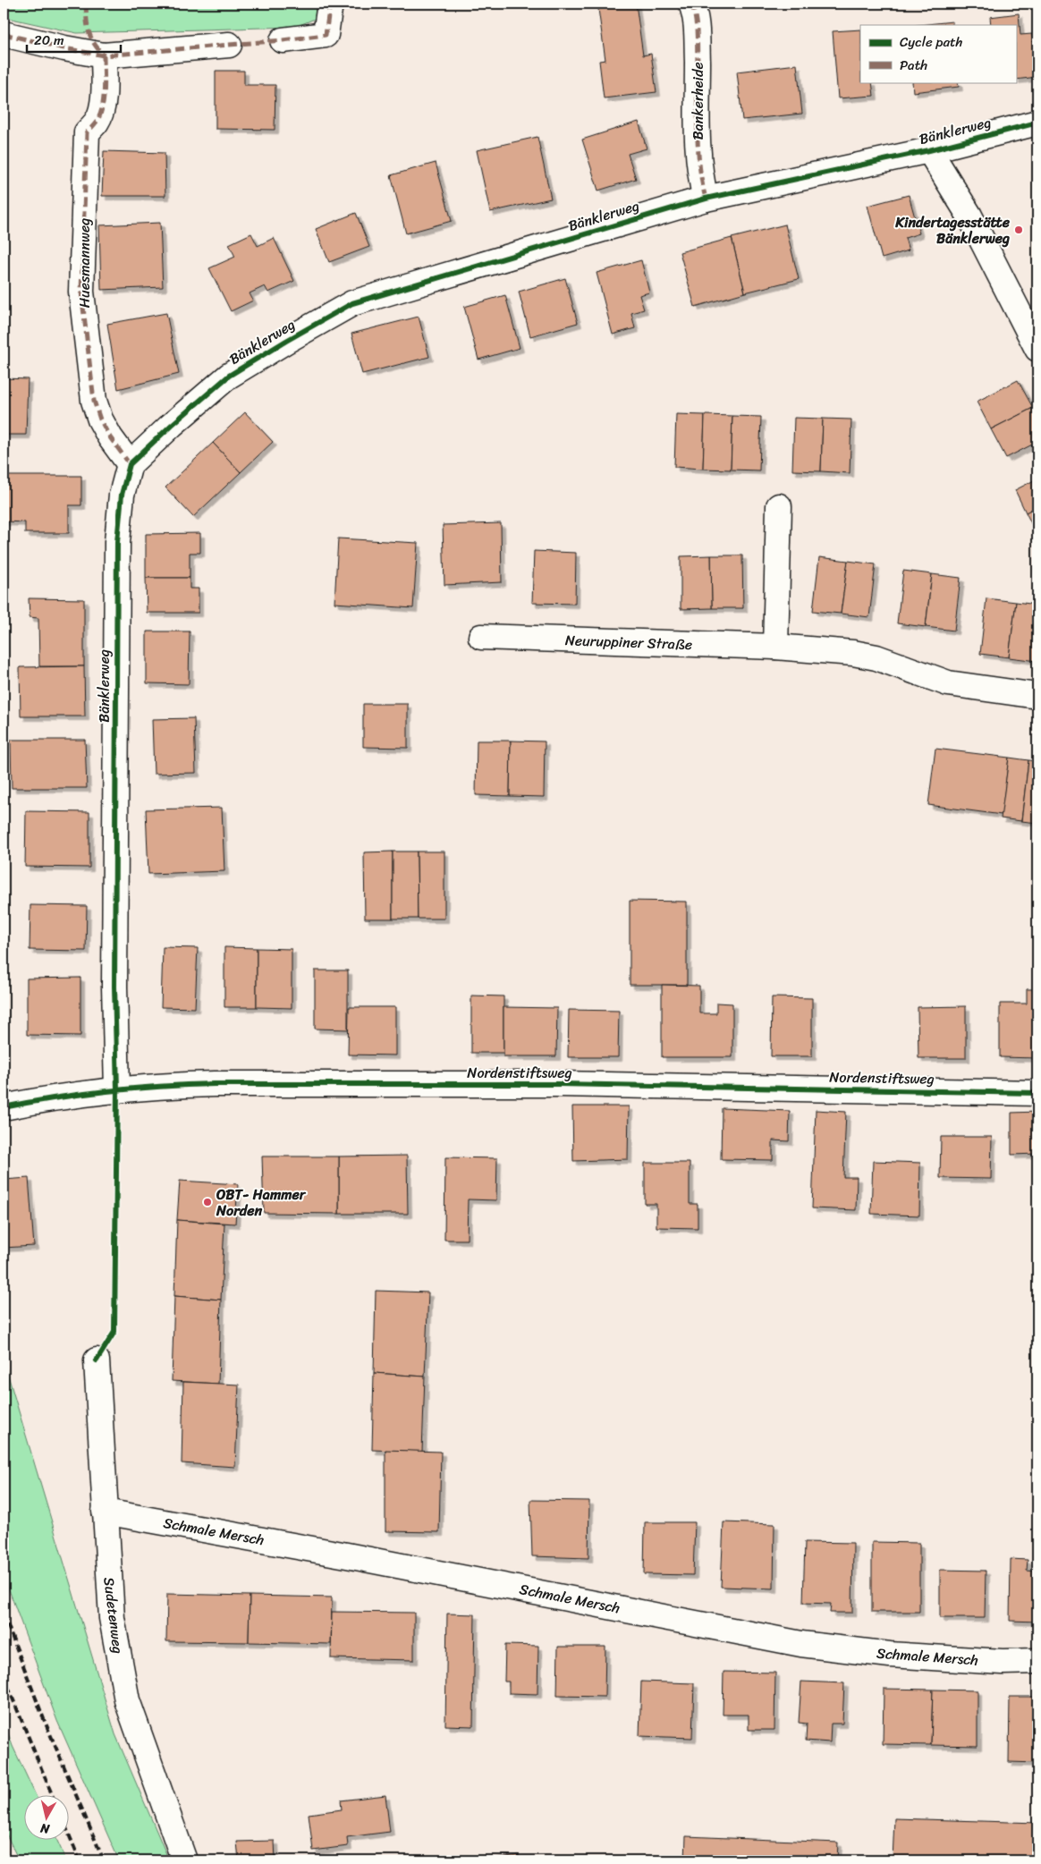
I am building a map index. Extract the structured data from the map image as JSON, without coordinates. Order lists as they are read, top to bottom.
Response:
{
  "streets": {
    "street": [
      "Bankerheide",
      "Bänklerweg",
      "Huesmannweg",
      "Neuruppiner Straße",
      "Nordenstiftsweg",
      "Schmale Mersch",
      "Sudetenweg"
    ]
  },
  "crossings": [
    ["Bankerheide", "Bänklerweg"],
    ["Bänklerweg", "Huesmannweg"],
    ["Bänklerweg", "Nordenstiftsweg"],
    ["Schmale Mersch", "Sudetenweg"]
  ],
  "places": ["Kindertagesstätte Bänklerweg", "OBT- Hammer Norden"],
  "legend": ["Cycle path", "Path"],
  "scale_bar": "20 m",
  "north": "bottom"
}
